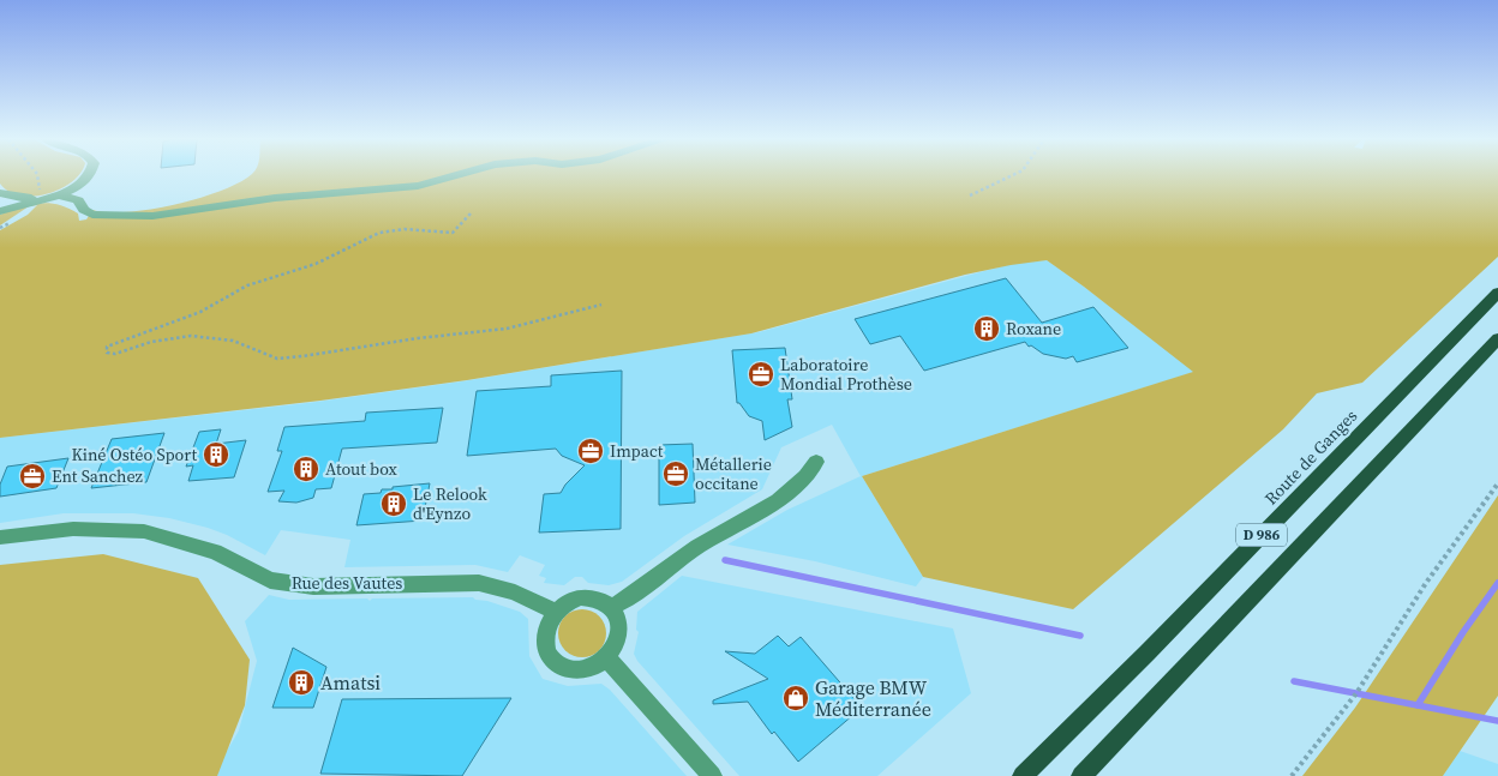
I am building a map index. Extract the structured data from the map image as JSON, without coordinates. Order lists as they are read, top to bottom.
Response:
{
  "streets": {
    "main road": ["Route de Ganges", "D 986"],
    "street": ["Rue des Vautes"]
  },
  "places": {
    "building": [
      "Roxane",
      "Kiné Ostéo Sport",
      "Atout box",
      "Le Relook d'Eynzo",
      "Amatsi"
    ],
    "office": [
      "Laboratoire Mondial Prothèse",
      "Impact",
      "Métallerie occitane",
      "Ent Sanchez"
    ],
    "shop": ["Garage BMW Méditerranée"]
  }
}
